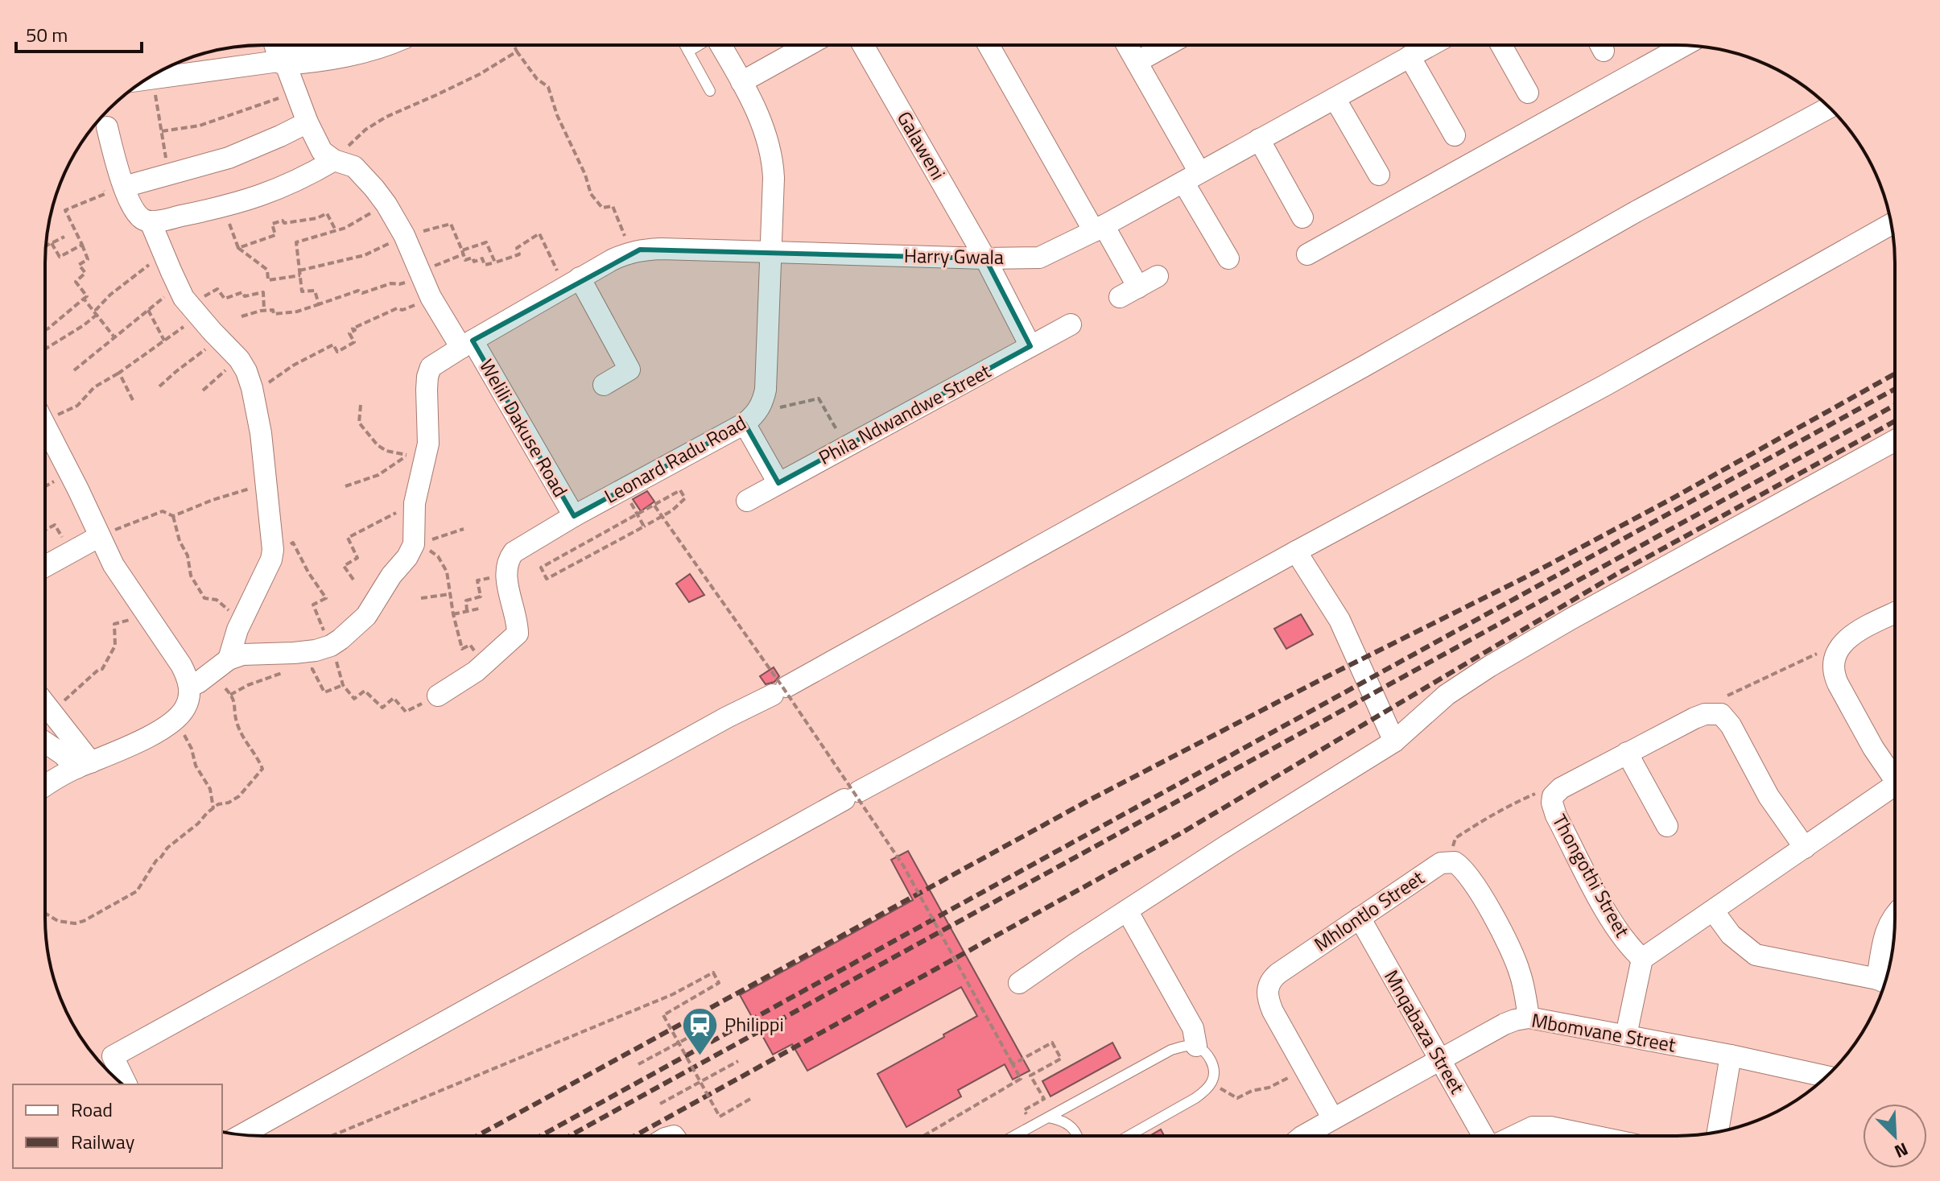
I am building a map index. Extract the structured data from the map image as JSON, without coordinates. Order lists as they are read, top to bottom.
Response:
{
  "streets": {
    "street": [
      "Galaweni",
      "Harry Gwala",
      "Phila Ndwandwe Street",
      "Welili Dakuse Road",
      "Leonard Radu Road",
      "Thongothi Street",
      "Mhlontlo Street",
      "Mnqabaza Street",
      "Mbomvane Street"
    ]
  },
  "crossings": [
    ["Galaweni", "Harry Gwala"],
    ["Harry Gwala", "Welili Dakuse Road"],
    ["Harry Gwala", "Leonard Radu Road"],
    ["Welili Dakuse Road", "Leonard Radu Road"],
    ["Mhlontlo Street", "Mnqabaza Street"],
    ["Mhlontlo Street", "Mbomvane Street"],
    ["Mnqabaza Street", "Mbomvane Street"]
  ],
  "places": {
    "station": ["Philippi"]
  },
  "legend": ["Road", "Railway"],
  "scale_bar": "50 m",
  "north": "bottom right"
}
